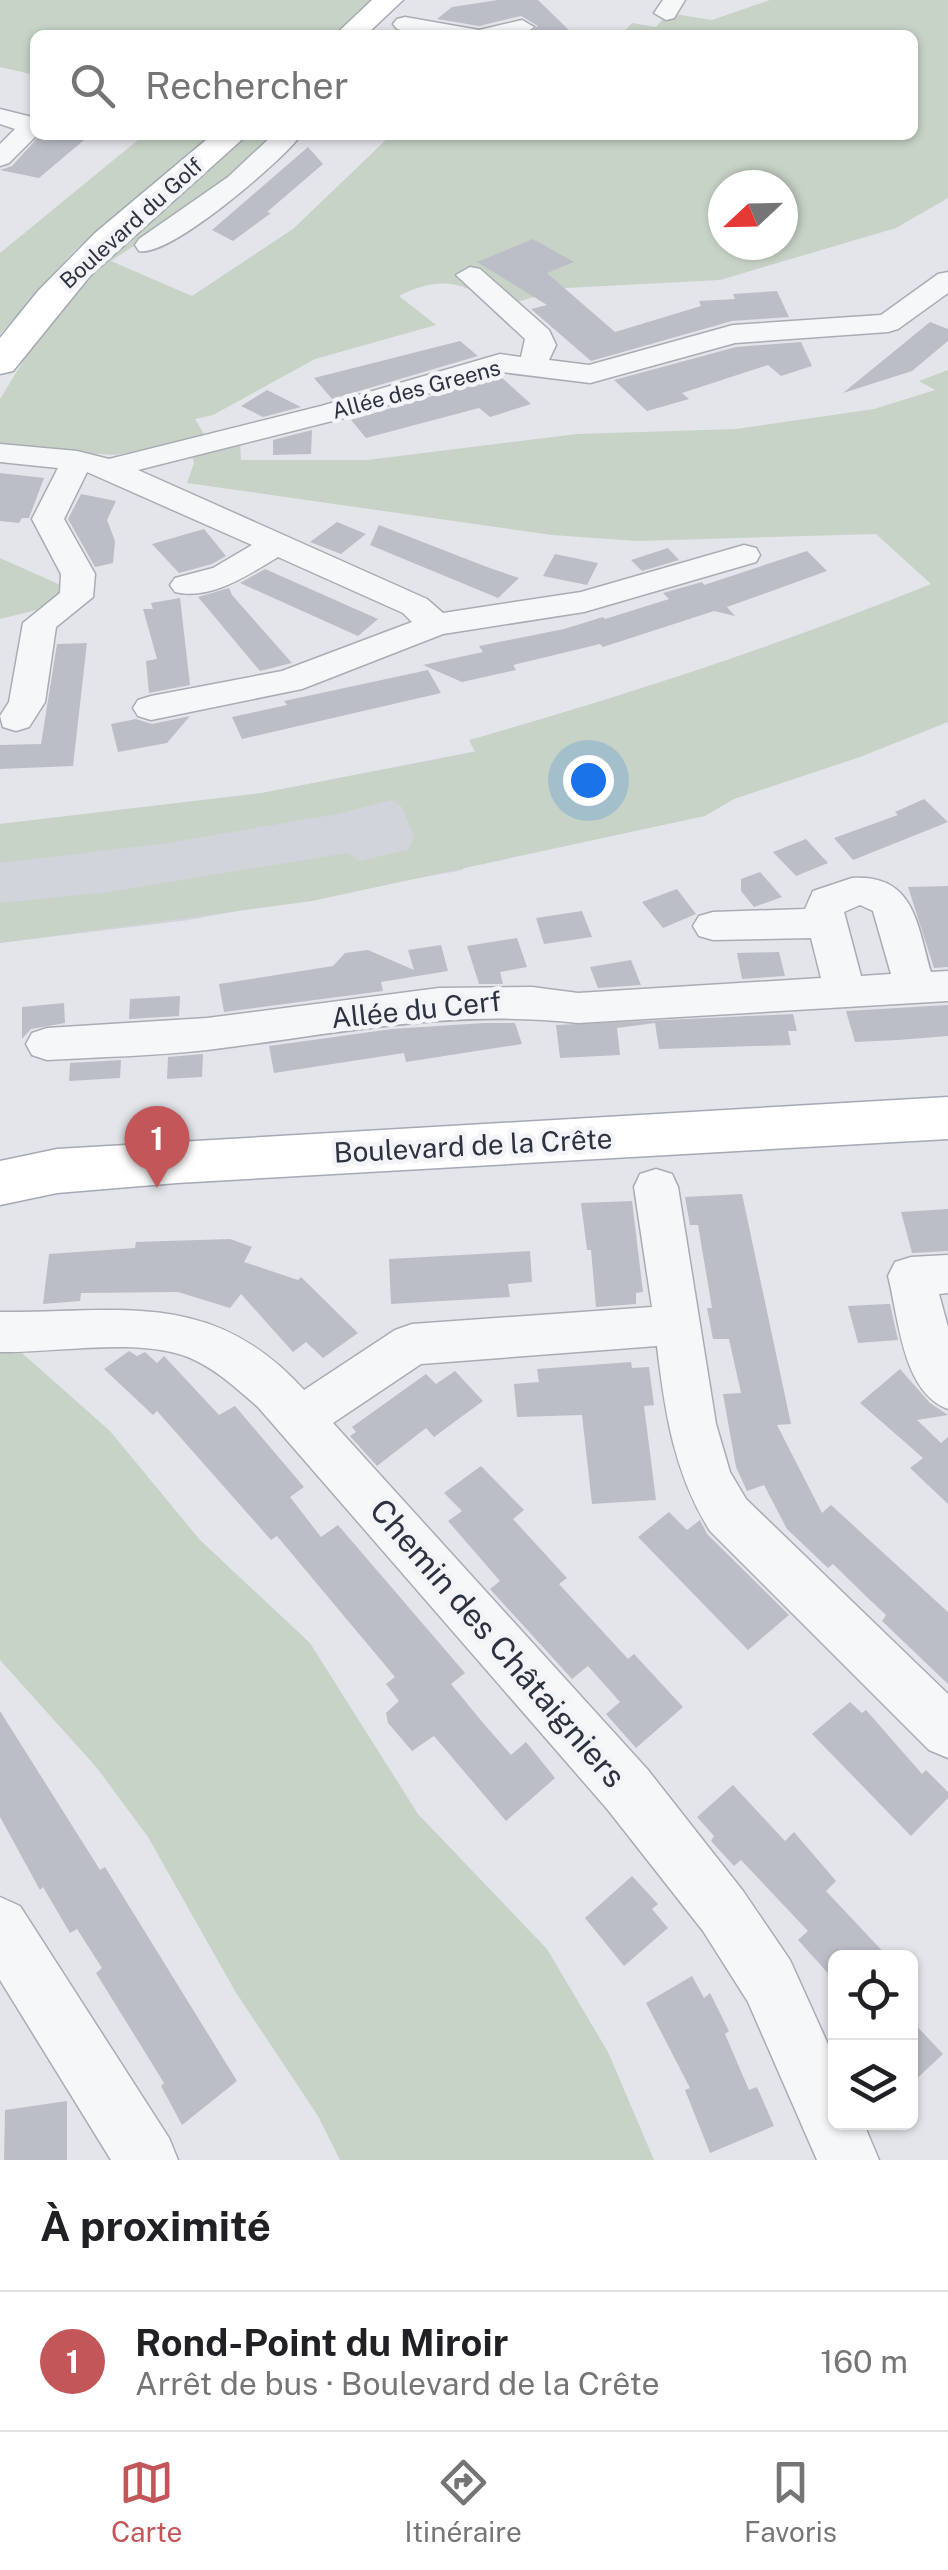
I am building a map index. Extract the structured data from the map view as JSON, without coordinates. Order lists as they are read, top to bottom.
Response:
{
  "streets": {
    "main road": ["Boulevard du Golf", "Boulevard de la Crête"],
    "street": ["Allée des Greens", "Allée du Cerf", "Chemin des Châtaigniers"]
  },
  "north": "left",
  "page": {
    "search": "Rechercher",
    "pins": "1",
    "heading": "À proximité",
    "list": [
      {
        "mark": "1",
        "name": "Rond-Point du Miroir",
        "note": "Arrêt de bus · Boulevard de la Crête",
        "value": "160 m"
      }
    ],
    "nav": ["Carte", "Itinéraire", "Favoris"]
  }
}
